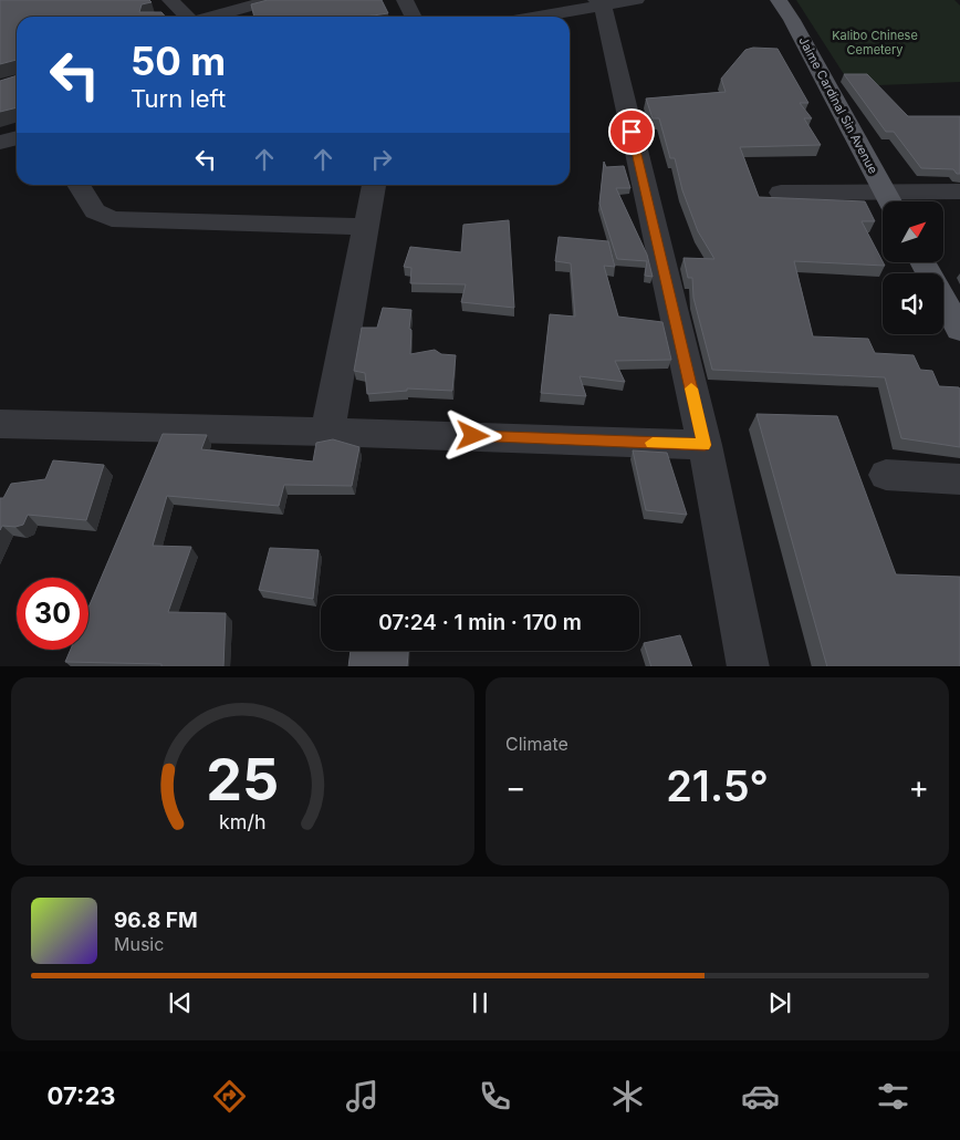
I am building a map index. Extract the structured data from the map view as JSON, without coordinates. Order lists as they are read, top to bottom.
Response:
{
  "streets": {
    "main road": ["Jaime Cardinal Sin Avenue"]
  },
  "parks": ["Kalibo Chinese Cemetery"],
  "north": "top right",
  "page": {
    "turn": ["50 m", "Turn left"],
    "limit": "30",
    "trip": "07:24 · 1 min · 170 m",
    "tile": "Climate",
    "heat": ["−", "21.5°", "+"],
    "song": ["96.8 FM", "Music"],
    "tabs": "07:23",
    "gauge": ["25", "km/h"]
  }
}
